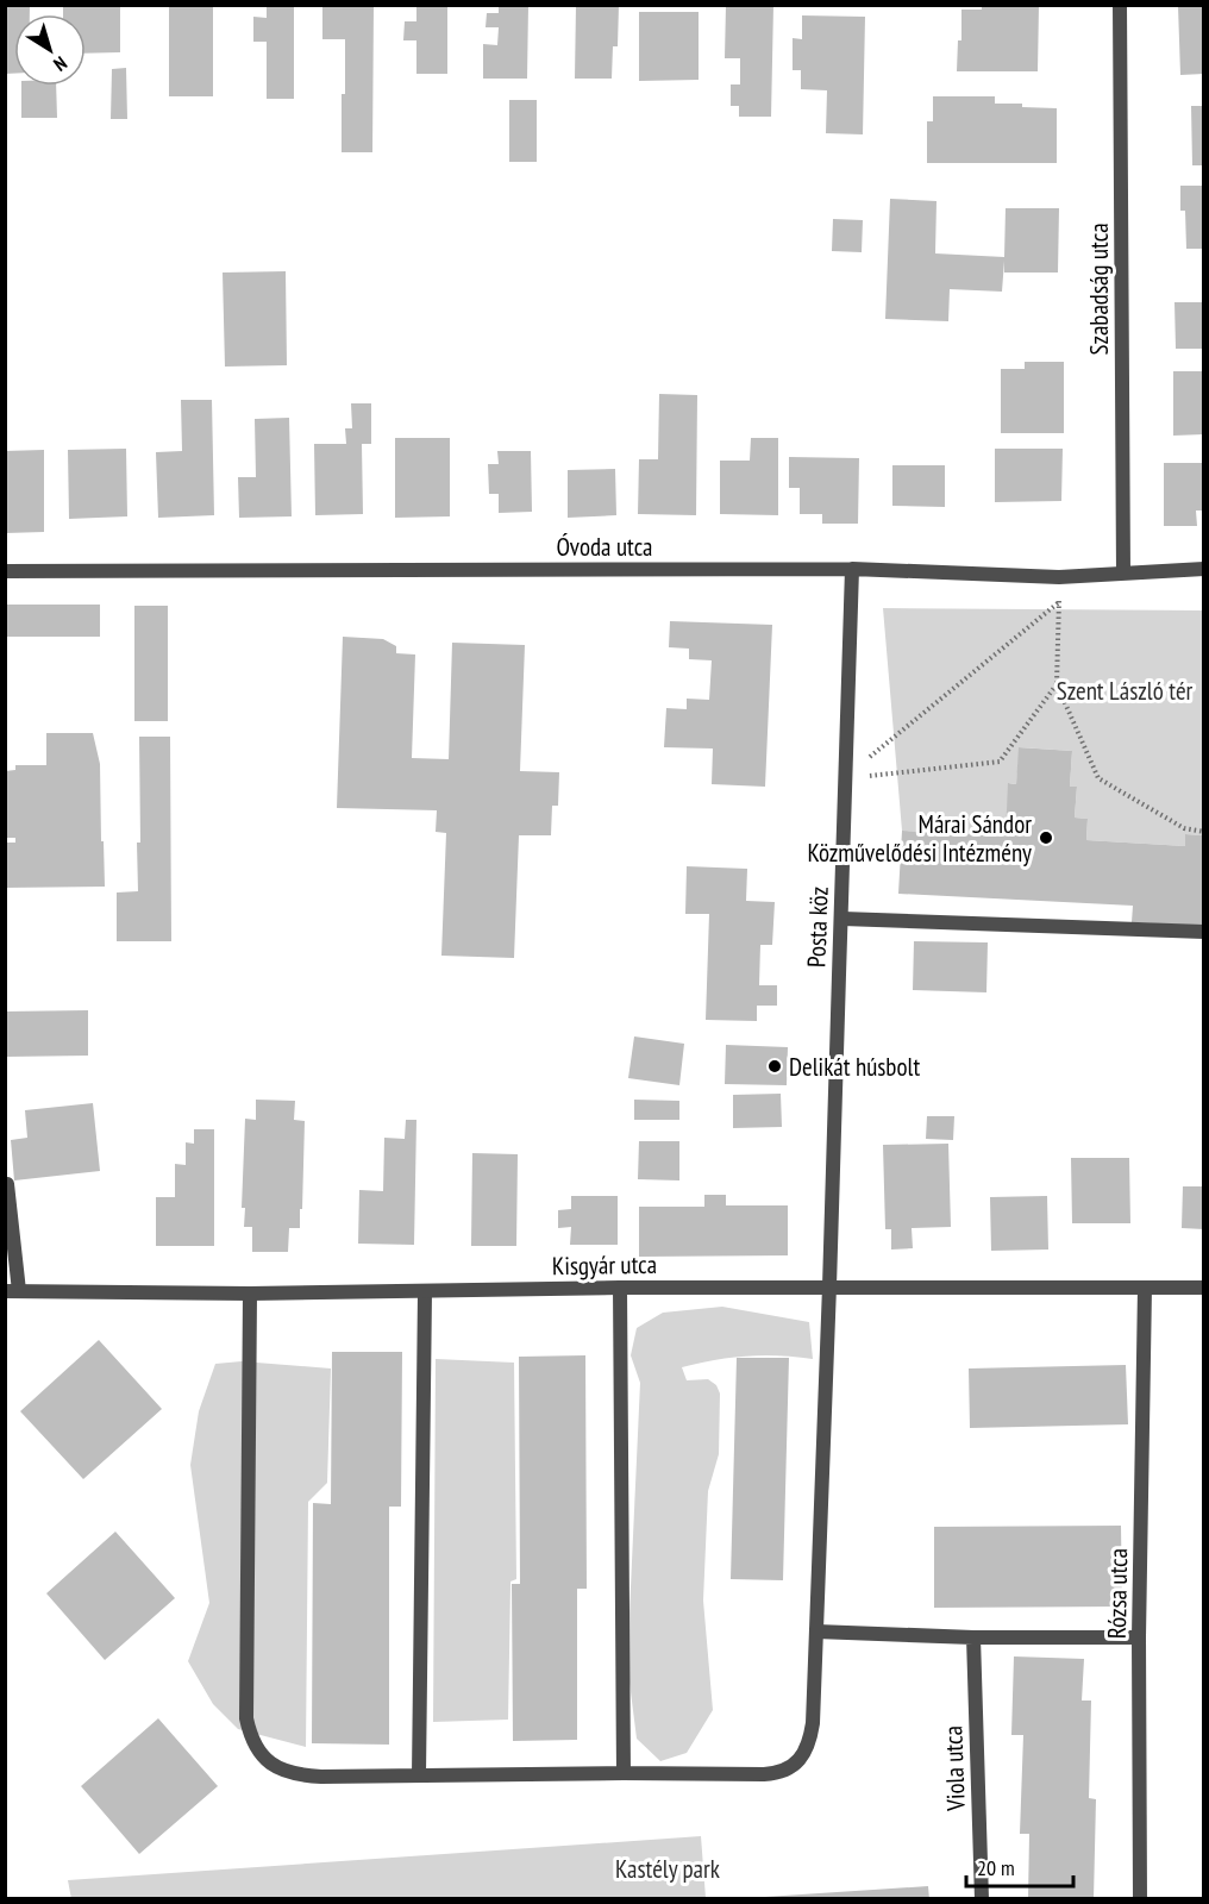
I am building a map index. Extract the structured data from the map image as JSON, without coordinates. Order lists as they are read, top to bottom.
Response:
{
  "streets": {
    "street": [
      "Szabadság utca",
      "Óvoda utca",
      "Posta köz",
      "Kisgyár utca",
      "Rózsa utca",
      "Viola utca"
    ]
  },
  "crossings": [
    ["Szabadság utca", "Óvoda utca"],
    ["Óvoda utca", "Posta köz"],
    ["Posta köz", "Kisgyár utca"],
    ["Kisgyár utca", "Rózsa utca"]
  ],
  "parks": ["Szent László tér", "Kastély park"],
  "places": ["Márai Sándor Közművelődési Intézmény", "Delikát húsbolt"],
  "scale_bar": "20 m",
  "north": "bottom right"
}
